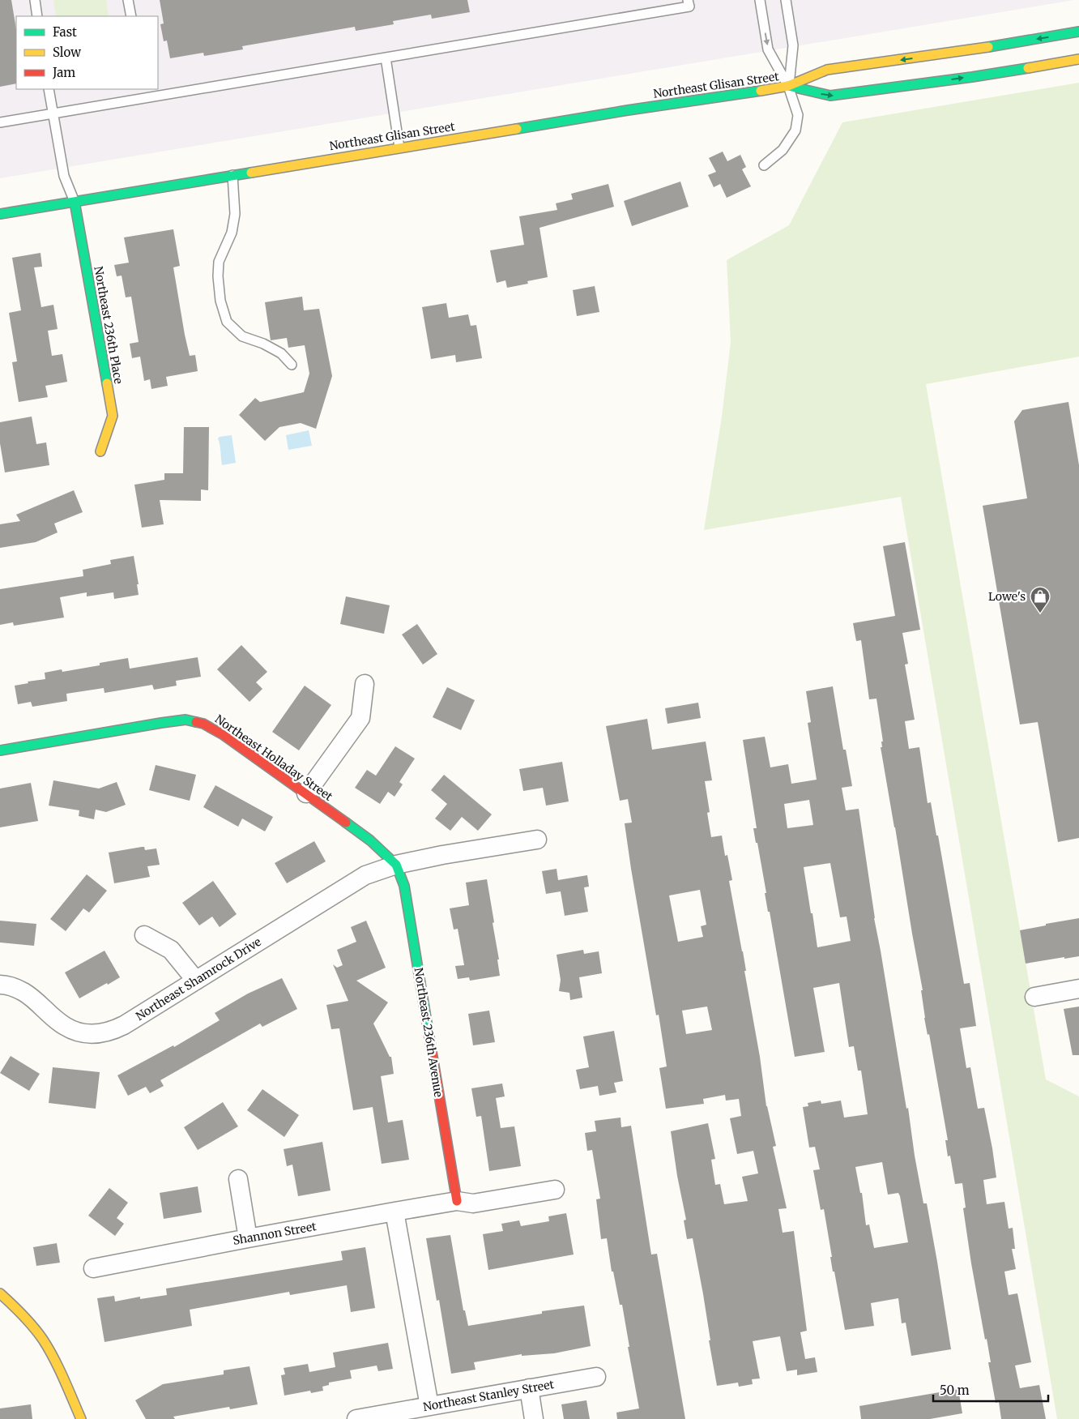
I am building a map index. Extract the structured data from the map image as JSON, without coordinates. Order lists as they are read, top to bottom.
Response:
{
  "streets": {
    "main road": [
      "Northeast Glisan Street",
      "Northeast 236th Place",
      "Northeast Holladay Street",
      "Northeast 236th Avenue"
    ],
    "street": ["Northeast Shamrock Drive", "Shannon Street", "Northeast Stanley Street"]
  },
  "crossings": [
    ["Northeast Glisan Street", "Northeast 236th Place"],
    ["Northeast Holladay Street", "Northeast Shamrock Drive"],
    ["Northeast Holladay Street", "Northeast 236th Avenue"],
    ["Northeast Shamrock Drive", "Northeast 236th Avenue"],
    ["Northeast 236th Avenue", "Shannon Street"]
  ],
  "places": {
    "shop": ["Lowe's"]
  },
  "legend": ["Fast", "Slow", "Jam"],
  "scale_bar": "50 m"
}
